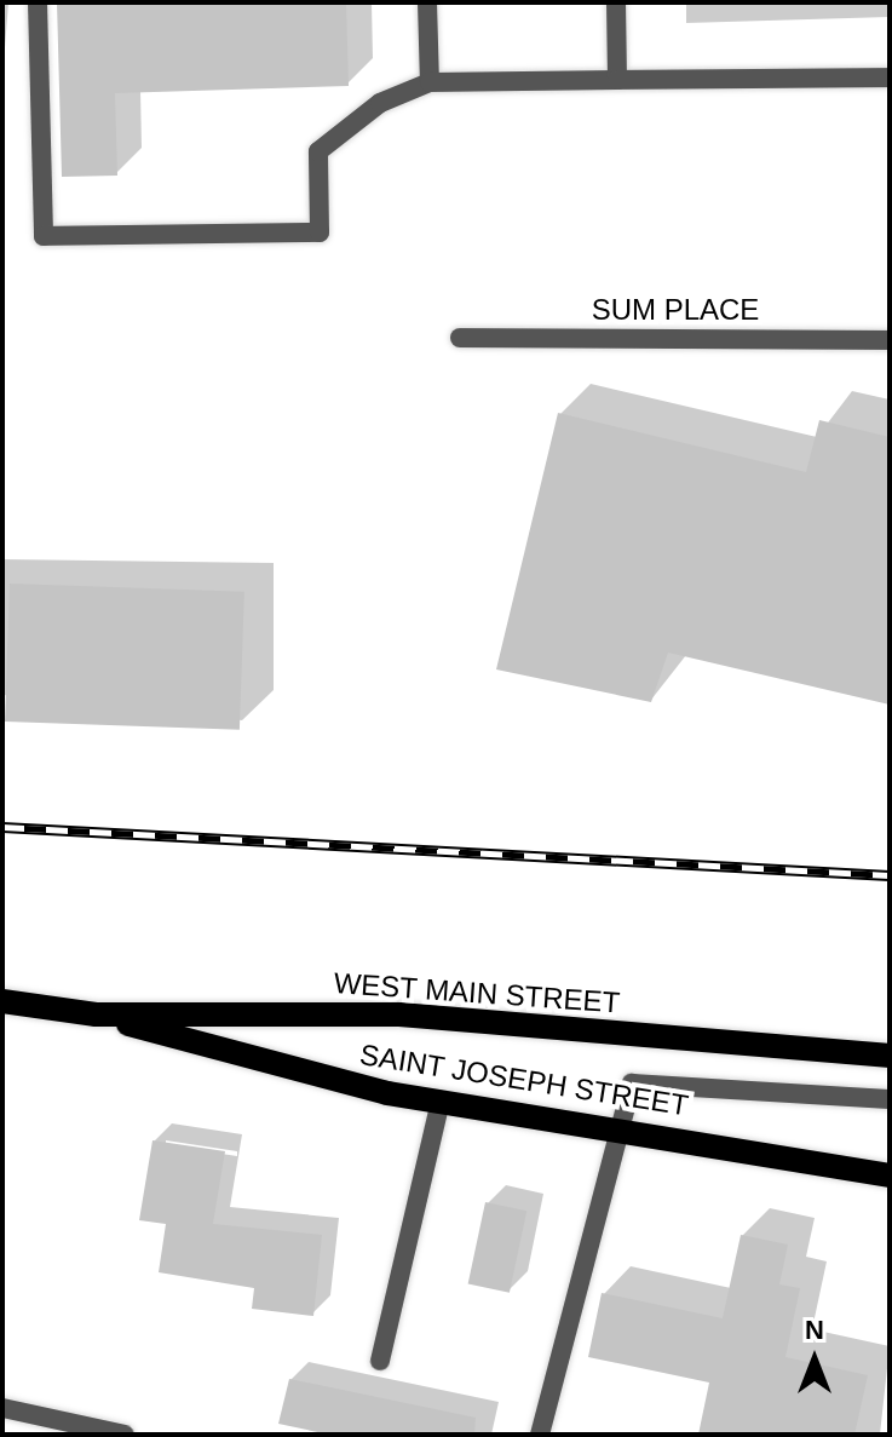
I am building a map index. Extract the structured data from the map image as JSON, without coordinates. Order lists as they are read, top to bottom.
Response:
{
  "streets": {
    "main road": ["WEST MAIN STREET", "SAINT JOSEPH STREET"],
    "street": ["SUM PLACE"]
  },
  "crossings": [
    ["WEST MAIN STREET", "SAINT JOSEPH STREET"]
  ],
  "north": "top"
}
